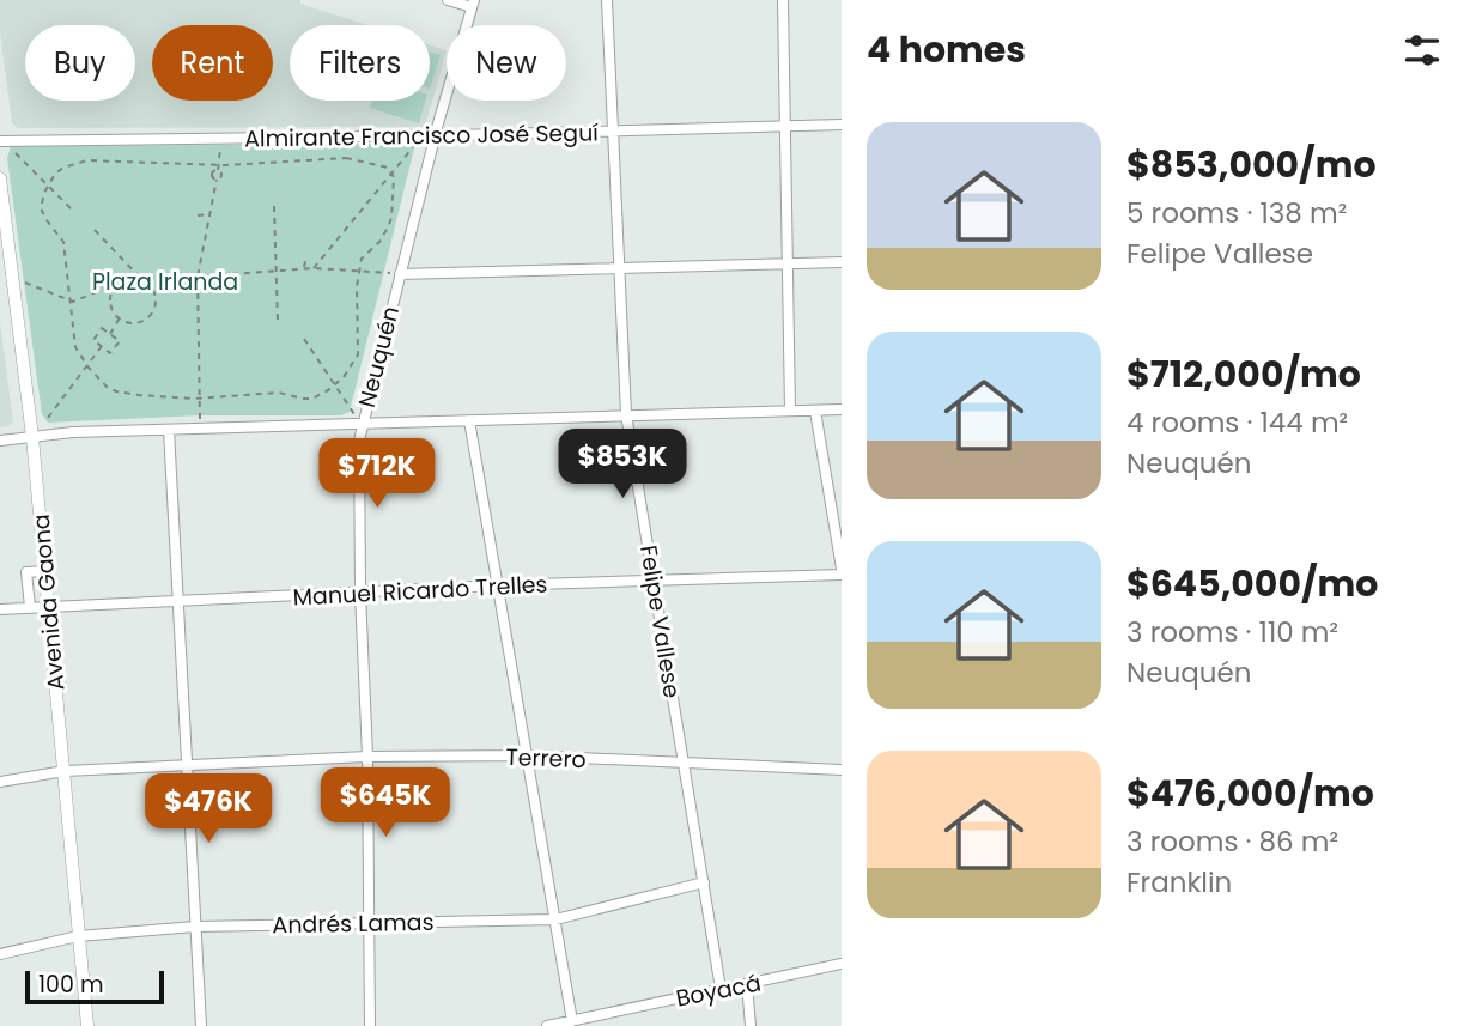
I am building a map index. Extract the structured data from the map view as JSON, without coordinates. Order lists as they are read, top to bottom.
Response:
{
  "streets": {
    "main road": ["Avenida Gaona"],
    "street": [
      "Almirante Francisco José Seguí",
      "Neuquén",
      "Manuel Ricardo Trelles",
      "Felipe Vallese",
      "Terrero",
      "Andrés Lamas",
      "Boyacá"
    ]
  },
  "crossings": [
    ["Almirante Francisco José Seguí", "Neuquén"],
    ["Almirante Francisco José Seguí", "Felipe Vallese"],
    ["Neuquén", "Manuel Ricardo Trelles"],
    ["Neuquén", "Terrero"],
    ["Neuquén", "Andrés Lamas"],
    ["Manuel Ricardo Trelles", "Avenida Gaona"],
    ["Manuel Ricardo Trelles", "Felipe Vallese"],
    ["Avenida Gaona", "Terrero"],
    ["Avenida Gaona", "Andrés Lamas"],
    ["Felipe Vallese", "Terrero"],
    ["Felipe Vallese", "Andrés Lamas"],
    ["Felipe Vallese", "Boyacá"]
  ],
  "parks": ["Plaza Irlanda"],
  "scale_bar": "100 m",
  "page": {
    "heading": "4 homes",
    "chip": [
      "Buy",
      "Rent",
      "Filters",
      "New"
    ],
    "list": [
      {
        "name": "$853,000/mo",
        "note": "5 rooms · 138 m² · Felipe Vallese"
      },
      {
        "name": "$712,000/mo",
        "note": "4 rooms · 144 m² · Neuquén"
      },
      {
        "name": "$645,000/mo",
        "note": "3 rooms · 110 m² · Neuquén"
      },
      {
        "name": "$476,000/mo",
        "note": "3 rooms · 86 m² · Franklin"
      }
    ],
    "price": [
      "$853K",
      "$712K",
      "$645K",
      "$476K"
    ],
    "scale": "100 m"
  }
}
